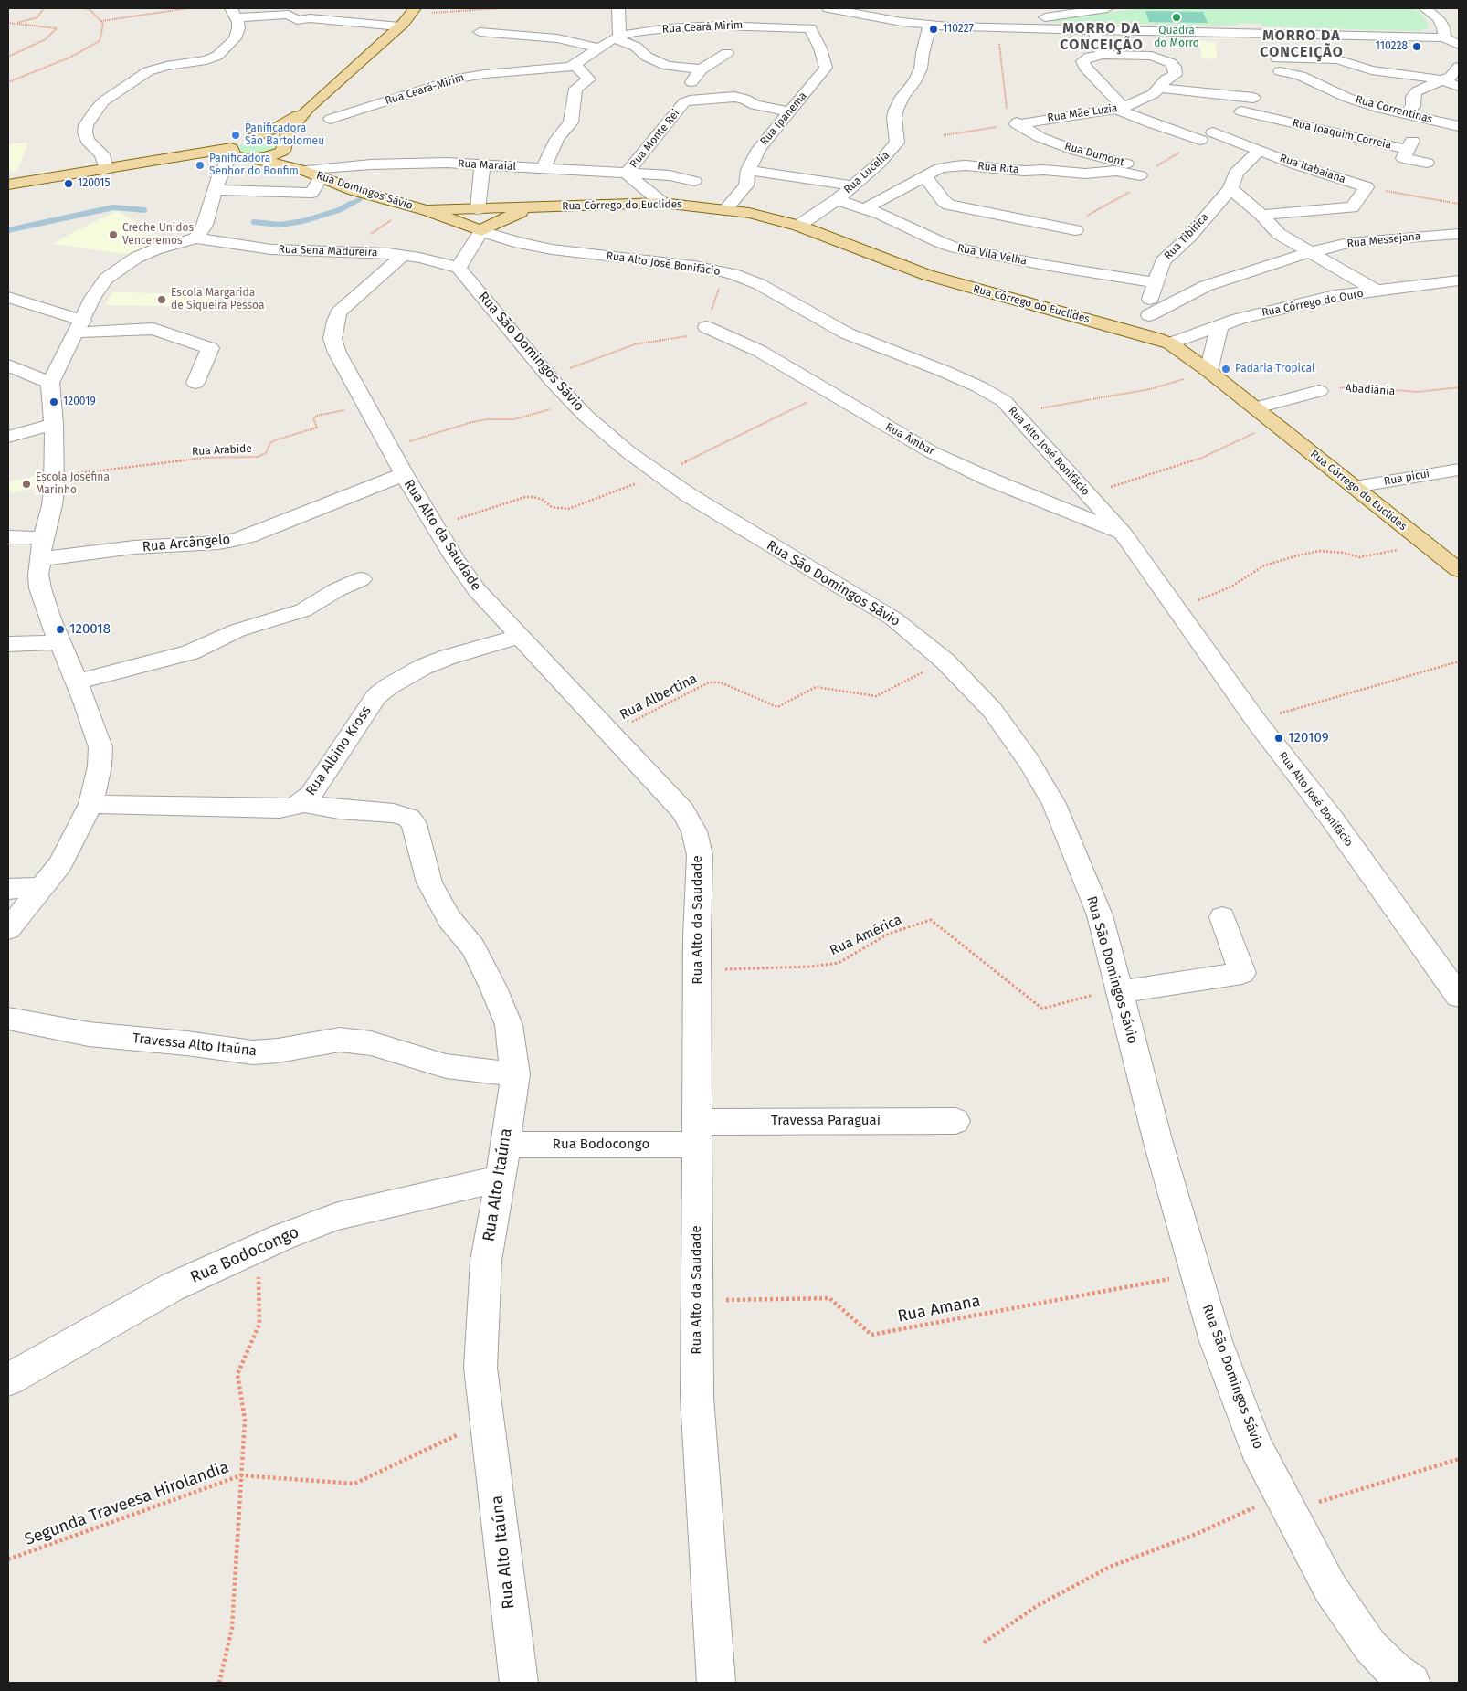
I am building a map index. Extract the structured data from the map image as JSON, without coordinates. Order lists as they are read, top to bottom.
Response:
{
  "streets": {
    "main road": ["Rua Domingos Sávio", "Rua Córrego do Euclides", "Rua Alto José Bonifácio"],
    "street": [
      "Rua Ceará Mirim",
      "Rua Ceará-Mirim",
      "Rua Correntinas",
      "Rua Mãe Luzia",
      "Rua Ipanema",
      "Rua Joaquim Correia",
      "Rua Monte Rei",
      "Rua Dumont",
      "Rua Maraial",
      "Rua Rita",
      "Rua Itabaiana",
      "Rua Lucelia",
      "Rua Tibirica",
      "Rua Messejana",
      "Rua Sena Madureira",
      "Rua Vila Velha",
      "Rua Córrego do Ouro",
      "Rua São Domingos Sávio",
      "Rua Âmbar",
      "Rua picui",
      "Rua Alto da Saudade",
      "Rua Arcângelo",
      "Rua Albino Kross",
      "Travessa Alto Itaúna",
      "Travessa Paraguai",
      "Rua Bodocongo",
      "Rua Alto Itaúna"
    ],
    "path": [
      "Abadiânia",
      "Rua Arabide",
      "Rua Albertina",
      "Rua América",
      "Rua Amana",
      "Segunda Traveesa Hirolandia"
    ]
  },
  "crossings": [
    ["Rua Ceará Mirim", "Rua Ceará-Mirim"],
    ["Rua Ceará Mirim", "Rua Ipanema"],
    ["Rua Correntinas", "Rua Joaquim Correia"],
    ["Rua Mãe Luzia", "Rua Dumont"],
    ["Rua Ipanema", "Rua Córrego do Euclides"],
    ["Rua Joaquim Correia", "Rua Itabaiana"],
    ["Rua Monte Rei", "Rua Maraial"],
    ["Rua Dumont", "Rua Rita"],
    ["Rua Maraial", "Rua Domingos Sávio"],
    ["Rua Rita", "Rua Vila Velha"],
    ["Rua Itabaiana", "Rua Tibirica"],
    ["Rua Lucelia", "Rua Córrego do Euclides"],
    ["Rua Lucelia", "Rua Vila Velha"],
    ["Rua Domingos Sávio", "Rua Córrego do Euclides"],
    ["Rua Domingos Sávio", "Rua Alto José Bonifácio"],
    ["Rua Córrego do Euclides", "Rua Tibirica"],
    ["Rua Córrego do Euclides", "Rua Alto José Bonifácio"],
    ["Rua Córrego do Euclides", "Rua Córrego do Ouro"],
    ["Rua Córrego do Euclides", "Rua picui"],
    ["Rua Tibirica", "Rua Messejana"],
    ["Rua Tibirica", "Rua Vila Velha"],
    ["Rua Tibirica", "Rua Córrego do Ouro"],
    ["Rua Sena Madureira", "Rua São Domingos Sávio"],
    ["Rua Sena Madureira", "Rua Alto da Saudade"],
    ["Rua Alto José Bonifácio", "Rua Âmbar"],
    ["Rua São Domingos Sávio", "Rua Albertina"],
    ["Rua São Domingos Sávio", "Rua América"],
    ["Rua São Domingos Sávio", "Rua Amana"],
    ["Rua Arabide", "Rua Alto da Saudade"],
    ["Rua Alto da Saudade", "Rua Arcângelo"],
    ["Rua Alto da Saudade", "Rua Albertina"],
    ["Rua Alto da Saudade", "Rua Albino Kross"],
    ["Rua Alto da Saudade", "Rua América"],
    ["Rua Alto da Saudade", "Travessa Paraguai"],
    ["Rua Alto da Saudade", "Rua Bodocongo"],
    ["Rua Alto da Saudade", "Rua Amana"],
    ["Rua Albino Kross", "Rua Alto Itaúna"],
    ["Travessa Alto Itaúna", "Rua Alto Itaúna"],
    ["Travessa Paraguai", "Rua Bodocongo"],
    ["Rua Bodocongo", "Rua Alto Itaúna"],
    ["Rua Alto Itaúna", "Segunda Traveesa Hirolandia"]
  ],
  "districts": ["MORRO DA CONCEIÇÃO", "MORRO DA CONCEIÇÃO"],
  "places": [
    "Quadra do Morro",
    "110227",
    "110228",
    "Panificadora São Bartolomeu",
    "Panificadora Senhor do Bonfim",
    "120015",
    "Creche Unidos Venceremos",
    "Escola Margarida de Siqueira Pessoa",
    "Padaria Tropical",
    "120019",
    "Escola Josefina Marinho",
    "120018",
    "120109"
  ]
}
